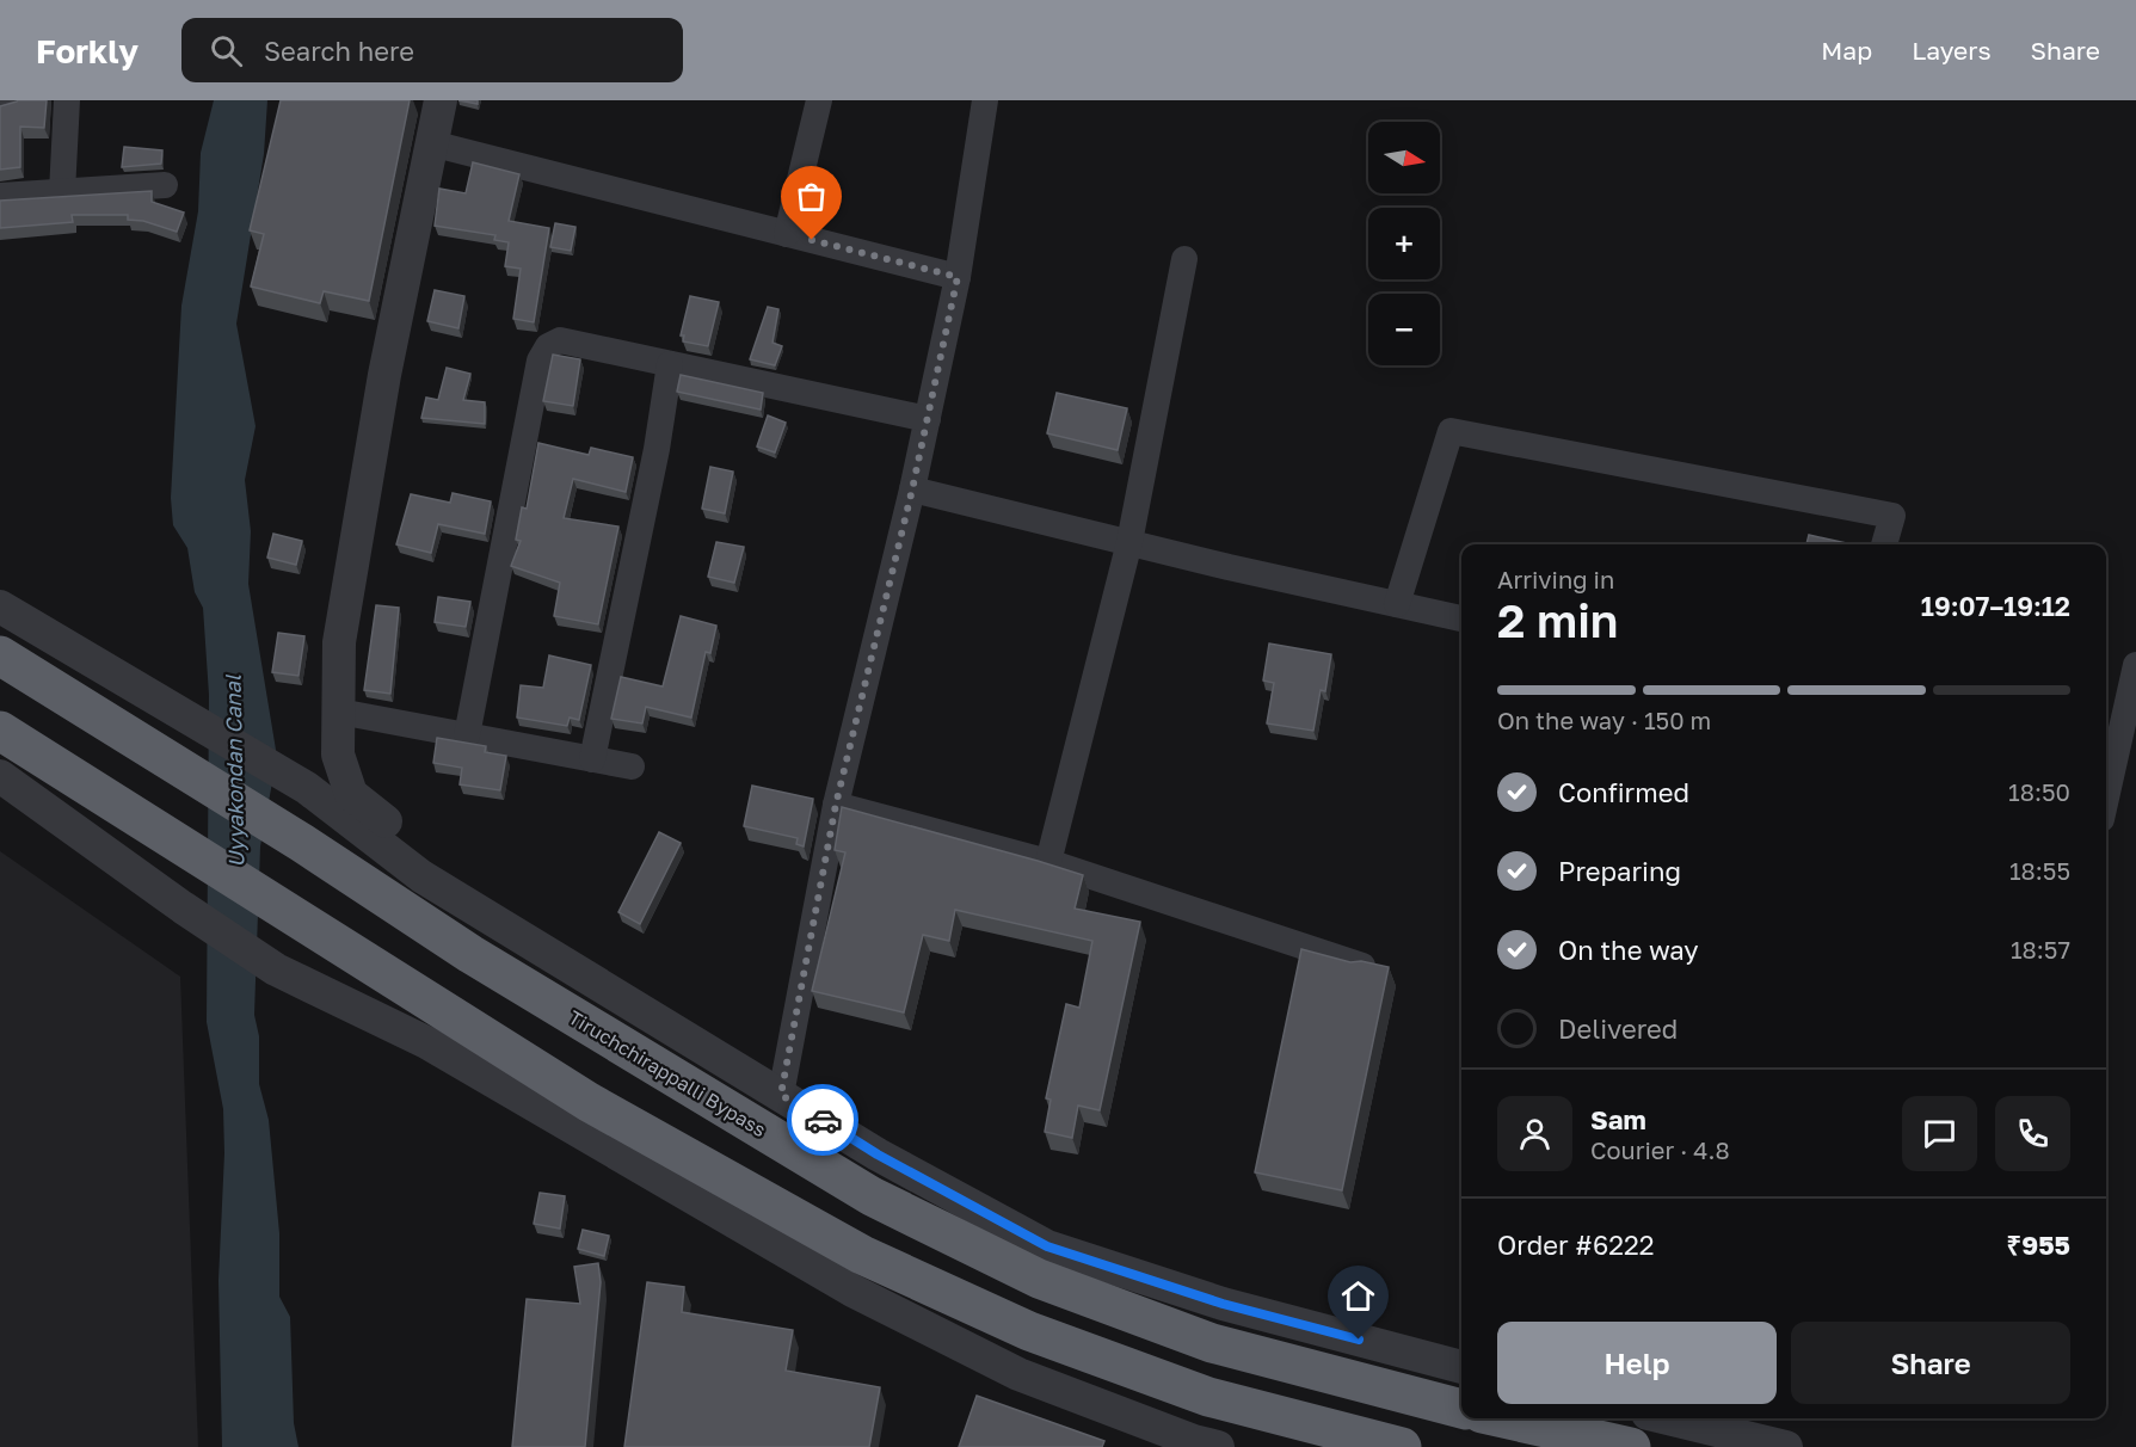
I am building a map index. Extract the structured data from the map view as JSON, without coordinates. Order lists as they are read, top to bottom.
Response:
{
  "streets": {
    "highway": ["Tiruchchirappalli Bypass"]
  },
  "water": ["Uyyakondan Canal"],
  "north": "right",
  "page": {
    "header": "Forkly",
    "search": "Search here",
    "nav": ["Map", "Layers", "Share"],
    "map_buttons": ["+", "−"],
    "heading": ["2 min", "Arriving in", "19:07–19:12"],
    "panel": [
      "Sam",
      "Courier · 4.8",
      "Order #6222",
      "₹955"
    ],
    "bar": "On the way · 150 m",
    "list": [
      ["Confirmed", "18:50"],
      ["Preparing", "18:55"],
      ["On the way", "18:57"],
      "Delivered"
    ],
    "buttons": ["Help", "Share"]
  }
}
